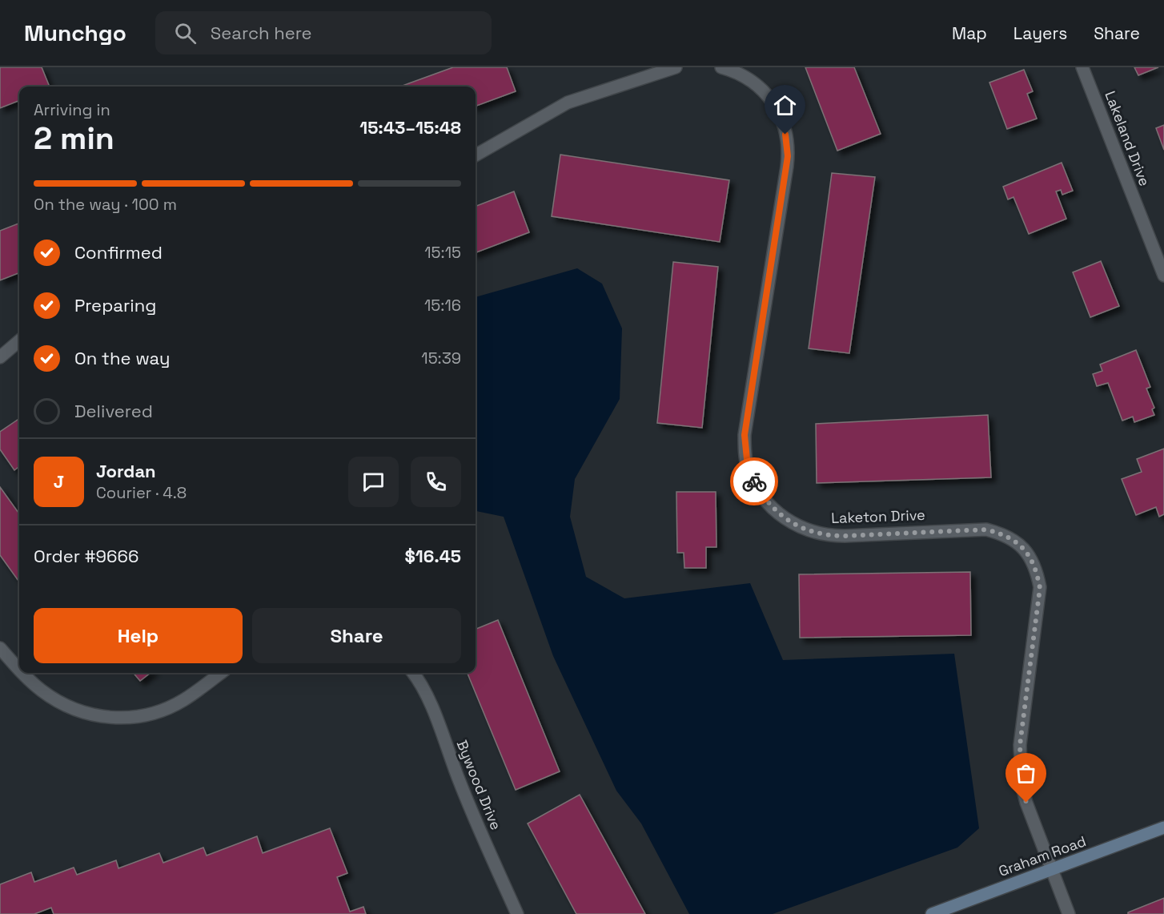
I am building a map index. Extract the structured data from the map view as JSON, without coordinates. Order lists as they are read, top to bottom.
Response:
{
  "streets": {
    "street": [
      "Lakeland Drive",
      "Laketon Drive",
      "Bywood Drive",
      "Graham Road"
    ]
  },
  "crossings": [
    ["Laketon Drive", "Graham Road"]
  ],
  "page": {
    "header": "Munchgo",
    "search": "Search here",
    "nav": ["Map", "Layers", "Share"],
    "heading": ["2 min", "Arriving in", "15:43–15:48"],
    "panel": [
      "Jordan",
      "Courier · 4.8",
      "Order #9666",
      "$16.45"
    ],
    "bar": "On the way · 100 m",
    "list": [
      ["Confirmed", "15:15"],
      ["Preparing", "15:16"],
      ["On the way", "15:39"],
      "Delivered"
    ],
    "round": "J",
    "buttons": ["Help", "Share"]
  }
}
